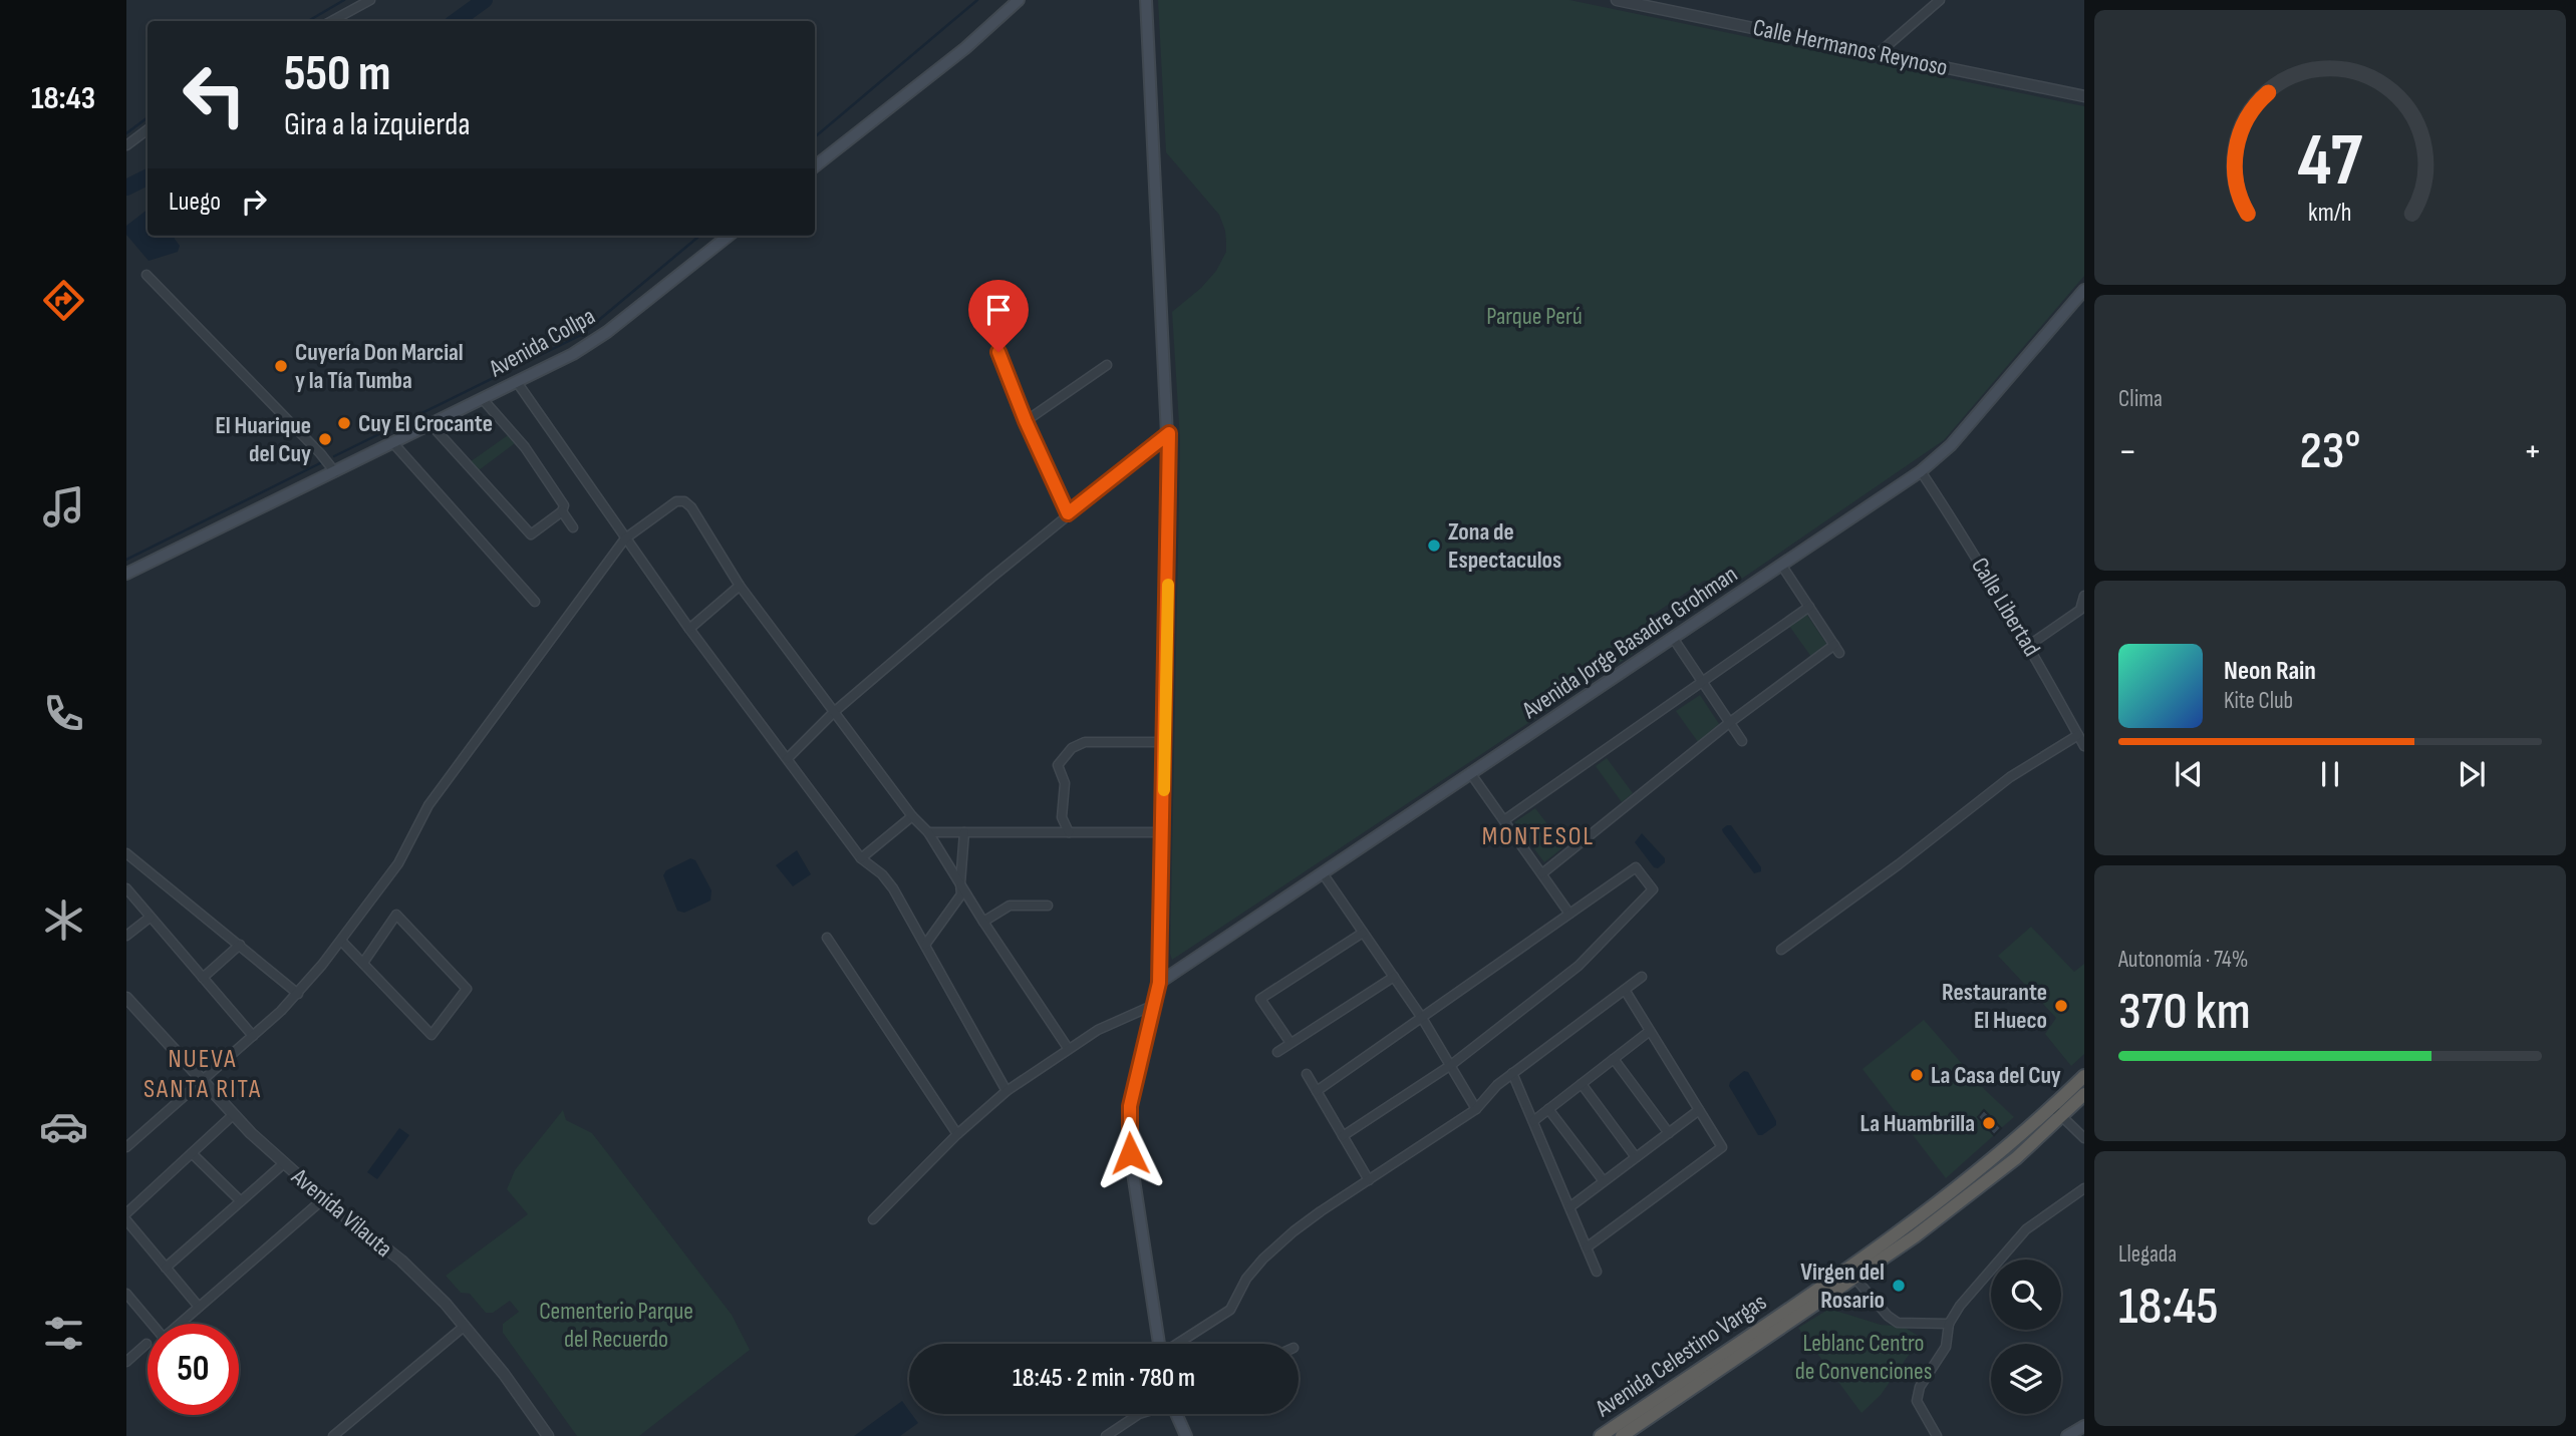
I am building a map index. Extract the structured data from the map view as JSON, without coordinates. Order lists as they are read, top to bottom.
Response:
{
  "streets": {
    "highway": ["Avenida Celestino Vargas"],
    "main road": ["Avenida Collpa", "Avenida Jorge Basadre Grohman"],
    "street": ["Calle Hermanos Reynoso", "Calle Libertad", "Avenida Vilauta"]
  },
  "crossings": [
    ["Calle Libertad", "Avenida Jorge Basadre Grohman"]
  ],
  "districts": ["MONTESOL", "NUEVA SANTA RITA"],
  "parks": ["Parque Perú", "Cementerio Parque del Recuerdo", "Leblanc Centro de Convenciones"],
  "places": [
    "Cuyería Don Marcial y la Tía Tumba",
    "Cuy El Crocante",
    "El Huarique del Cuy",
    "Zona de Espectaculos",
    "Restaurante El Hueco",
    "La Casa del Cuy",
    "La Huambrilla",
    "Virgen del Rosario"
  ],
  "page": {
    "tabs": "18:43",
    "turn": ["550 m", "Gira a la izquierda"],
    "then": "Luego",
    "tile": [
      "Clima",
      ["Autonomía · 74%", "370 km"],
      ["Llegada", "18:45"]
    ],
    "heat": ["−", "23°", "+"],
    "song": ["Neon Rain", "Kite Club"],
    "limit": "50",
    "trip": "18:45 · 2 min · 780 m",
    "gauge": ["47", "km/h"]
  }
}
